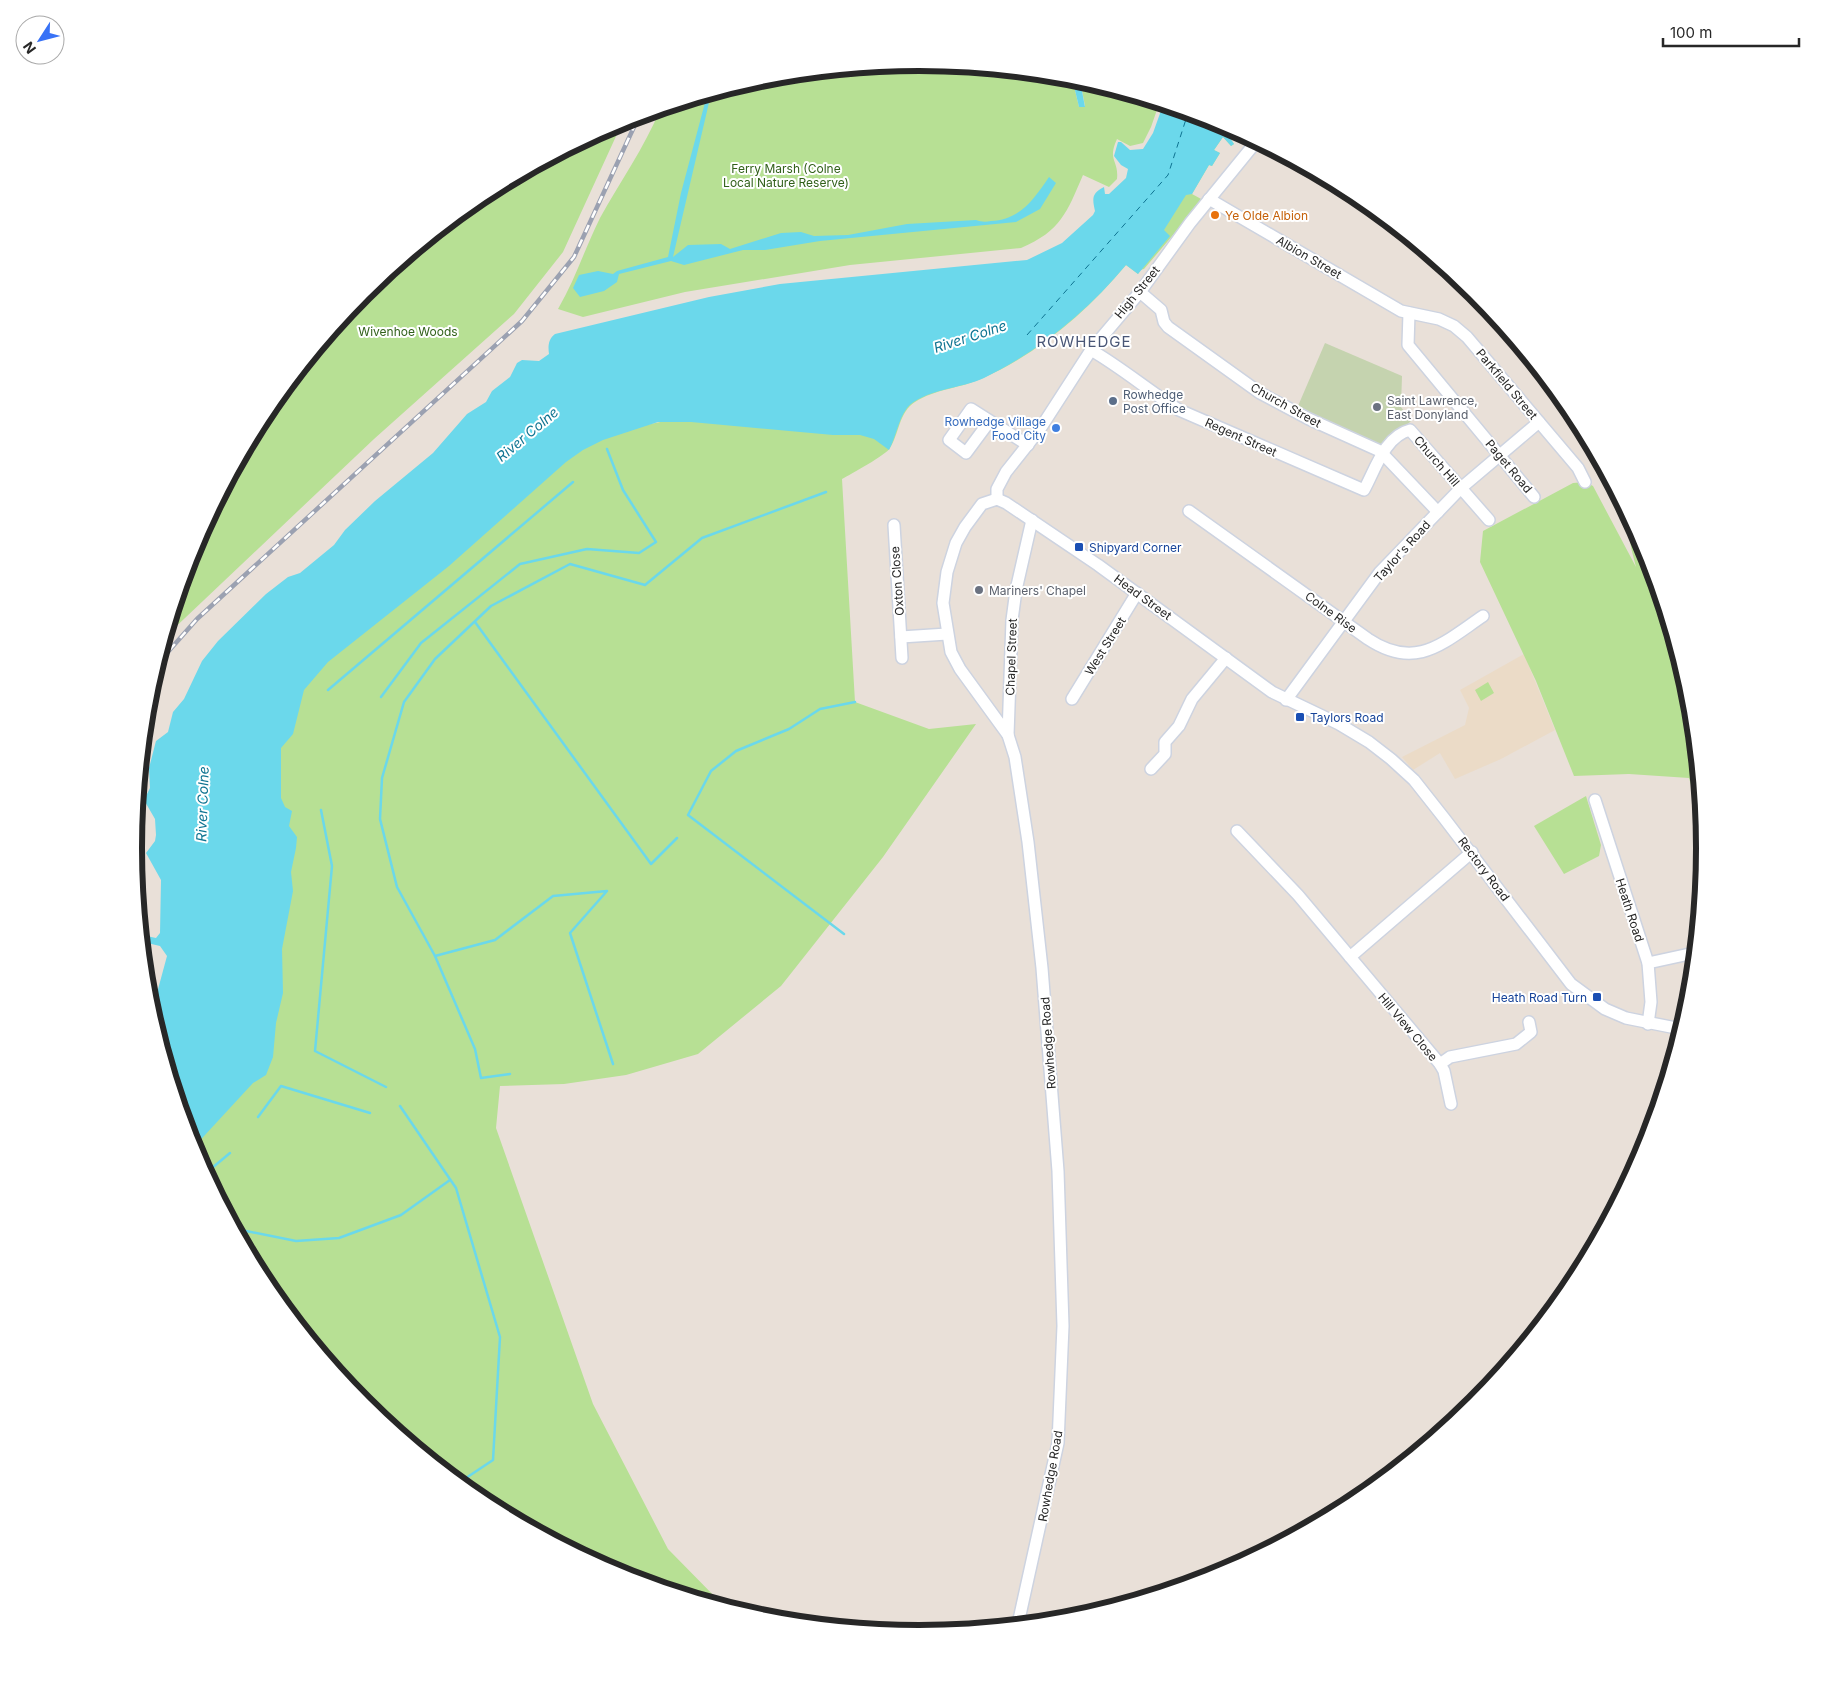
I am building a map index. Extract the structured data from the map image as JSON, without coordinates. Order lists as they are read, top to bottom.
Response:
{
  "streets": {
    "street": [
      "Albion Street",
      "High Street",
      "Parkfield Street",
      "Church Street",
      "Regent Street",
      "Church Hill",
      "Paget Road",
      "Taylor's Road",
      "Oxton Close",
      "Head Street",
      "Colne Rise",
      "West Street",
      "Chapel Street",
      "Rectory Road",
      "Heath Road",
      "Hill View Close",
      "Rowhedge Road"
    ]
  },
  "crossings": [
    ["Albion Street", "High Street"],
    ["Albion Street", "Parkfield Street"],
    ["Albion Street", "Paget Road"],
    ["High Street", "Church Street"],
    ["High Street", "Regent Street"],
    ["High Street", "Head Street"],
    ["High Street", "Rowhedge Road"],
    ["Parkfield Street", "Paget Road"],
    ["Parkfield Street", "Taylor's Road"],
    ["Church Street", "Regent Street"],
    ["Church Street", "Church Hill"],
    ["Church Street", "Taylor's Road"],
    ["Regent Street", "Church Hill"],
    ["Church Hill", "Taylor's Road"],
    ["Paget Road", "Taylor's Road"],
    ["Taylor's Road", "Head Street"],
    ["Taylor's Road", "Colne Rise"],
    ["Taylor's Road", "Rectory Road"],
    ["Head Street", "West Street"],
    ["Head Street", "Chapel Street"],
    ["Head Street", "Rectory Road"],
    ["Head Street", "Rowhedge Road"],
    ["Chapel Street", "Rowhedge Road"],
    ["Rectory Road", "Heath Road"]
  ],
  "districts": ["ROWHEDGE"],
  "water": ["River Colne"],
  "parks": ["Ferry Marsh (Colne Local Nature Reserve)", "Wivenhoe Woods"],
  "places": {
    "other": [
      "Ye Olde Albion",
      "Rowhedge Post Office",
      "Saint Lawrence, East Donyland",
      "Rowhedge Village Food City",
      "Mariners' Chapel"
    ],
    "transit": ["Shipyard Corner", "Taylors Road", "Heath Road Turn"]
  },
  "scale_bar": "100 m",
  "north": "bottom left"
}
